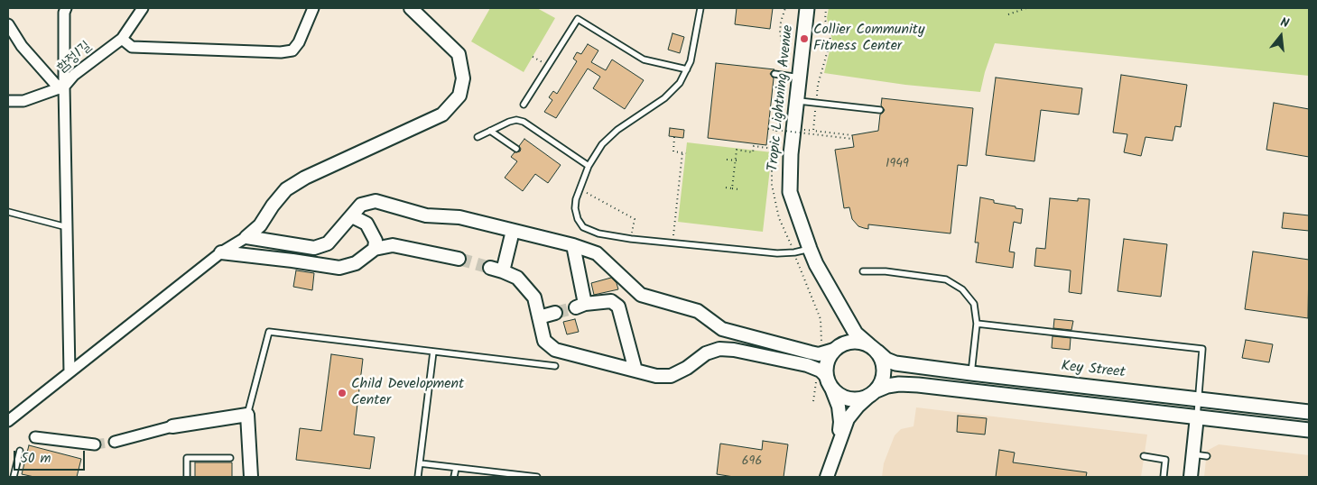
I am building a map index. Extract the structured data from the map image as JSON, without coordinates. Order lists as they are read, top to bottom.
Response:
{
  "streets": {
    "main road": ["Tropic Lightning Avenue", "Key Street"],
    "street": ["함정1길"]
  },
  "crossings": [
    ["Tropic Lightning Avenue", "Key Street"]
  ],
  "places": ["Collier Community Fitness Center", "Child Development Center"],
  "house_numbers": ["1949", "696"],
  "scale_bar": "50 m",
  "north": "top"
}
